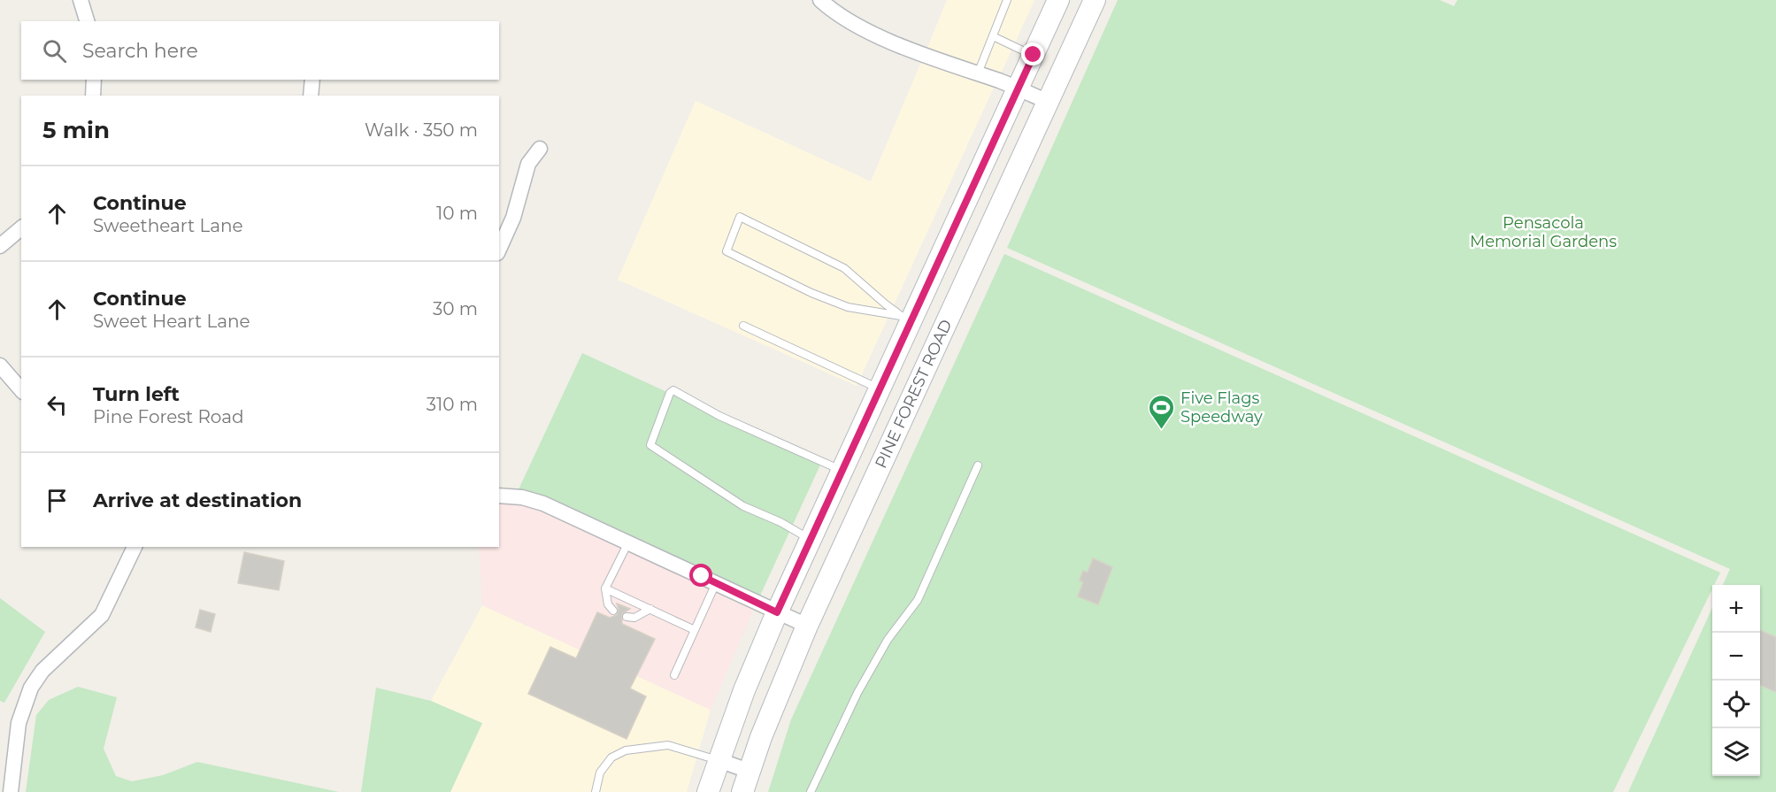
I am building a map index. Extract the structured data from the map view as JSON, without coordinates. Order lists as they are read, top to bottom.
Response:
{
  "streets": {
    "main road": ["PINE FOREST ROAD"]
  },
  "parks": ["Pensacola Memorial Gardens"],
  "places": {
    "sports": ["Five Flags Speedway"]
  },
  "page": {
    "search": "Search here",
    "heading": ["5 min", "Walk · 350 m"],
    "list": [
      ["Continue", "Sweetheart Lane", "10 m"],
      ["Continue", "Sweet Heart Lane", "30 m"],
      ["Turn left", "Pine Forest Road", "310 m"],
      "Arrive at destination"
    ],
    "map_buttons": ["+", "−"]
  }
}
